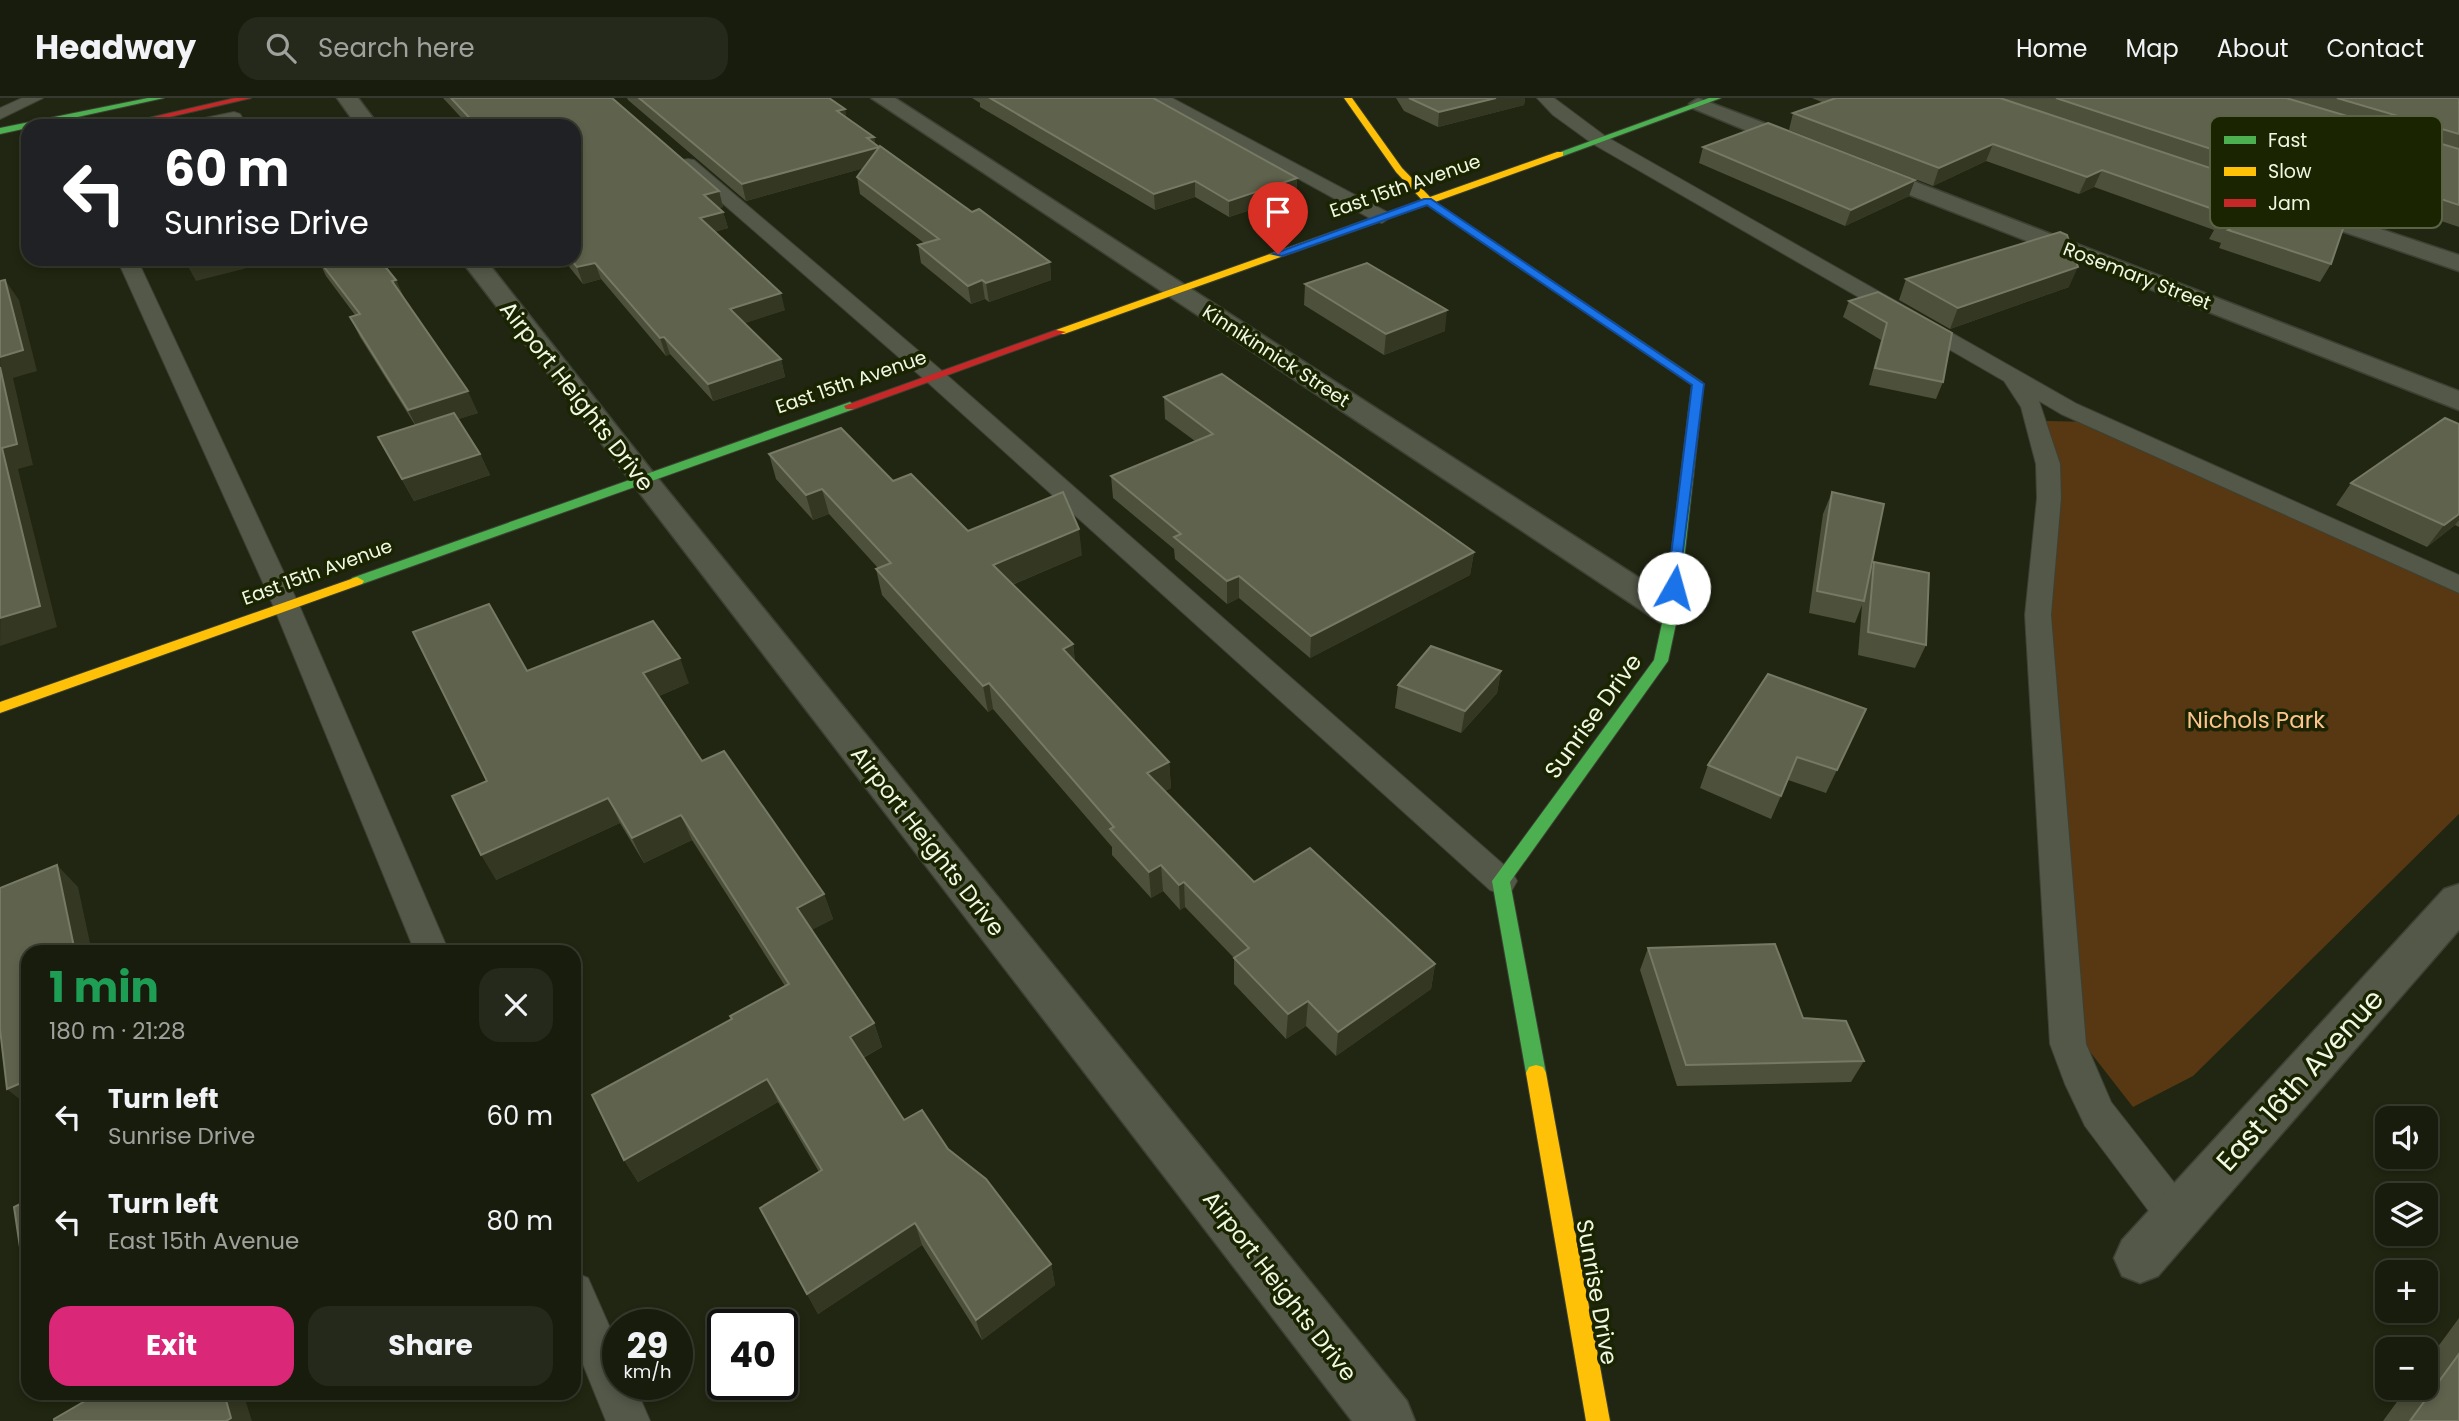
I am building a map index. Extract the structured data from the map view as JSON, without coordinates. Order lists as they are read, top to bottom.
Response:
{
  "streets": {
    "street": [
      "East 15th Avenue",
      "Rosemary Street",
      "Kinnikinnick Street",
      "Airport Heights Drive",
      "Sunrise Drive",
      "East 16th Avenue"
    ]
  },
  "crossings": [
    ["East 15th Avenue", "Rosemary Street"],
    ["East 15th Avenue", "Kinnikinnick Street"],
    ["East 15th Avenue", "Airport Heights Drive"],
    ["East 15th Avenue", "Sunrise Drive"],
    ["Kinnikinnick Street", "Sunrise Drive"]
  ],
  "parks": ["Nichols Park"],
  "legend": ["Fast", "Slow", "Jam"],
  "page": {
    "header": "Headway",
    "search": "Search here",
    "nav": [
      "Home",
      "Map",
      "About",
      "Contact"
    ],
    "turn": ["60 m", "Sunrise Drive"],
    "heading": ["1 min", "180 m · 21:28"],
    "list": [
      {
        "name": "Turn left",
        "note": "Sunrise Drive",
        "value": "60 m"
      },
      {
        "name": "Turn left",
        "note": "East 15th Avenue",
        "value": "80 m"
      }
    ],
    "map_buttons": ["+", "−"],
    "buttons": ["Exit", "Share"],
    "speed": "29 km/h",
    "limit": "40"
  }
}
